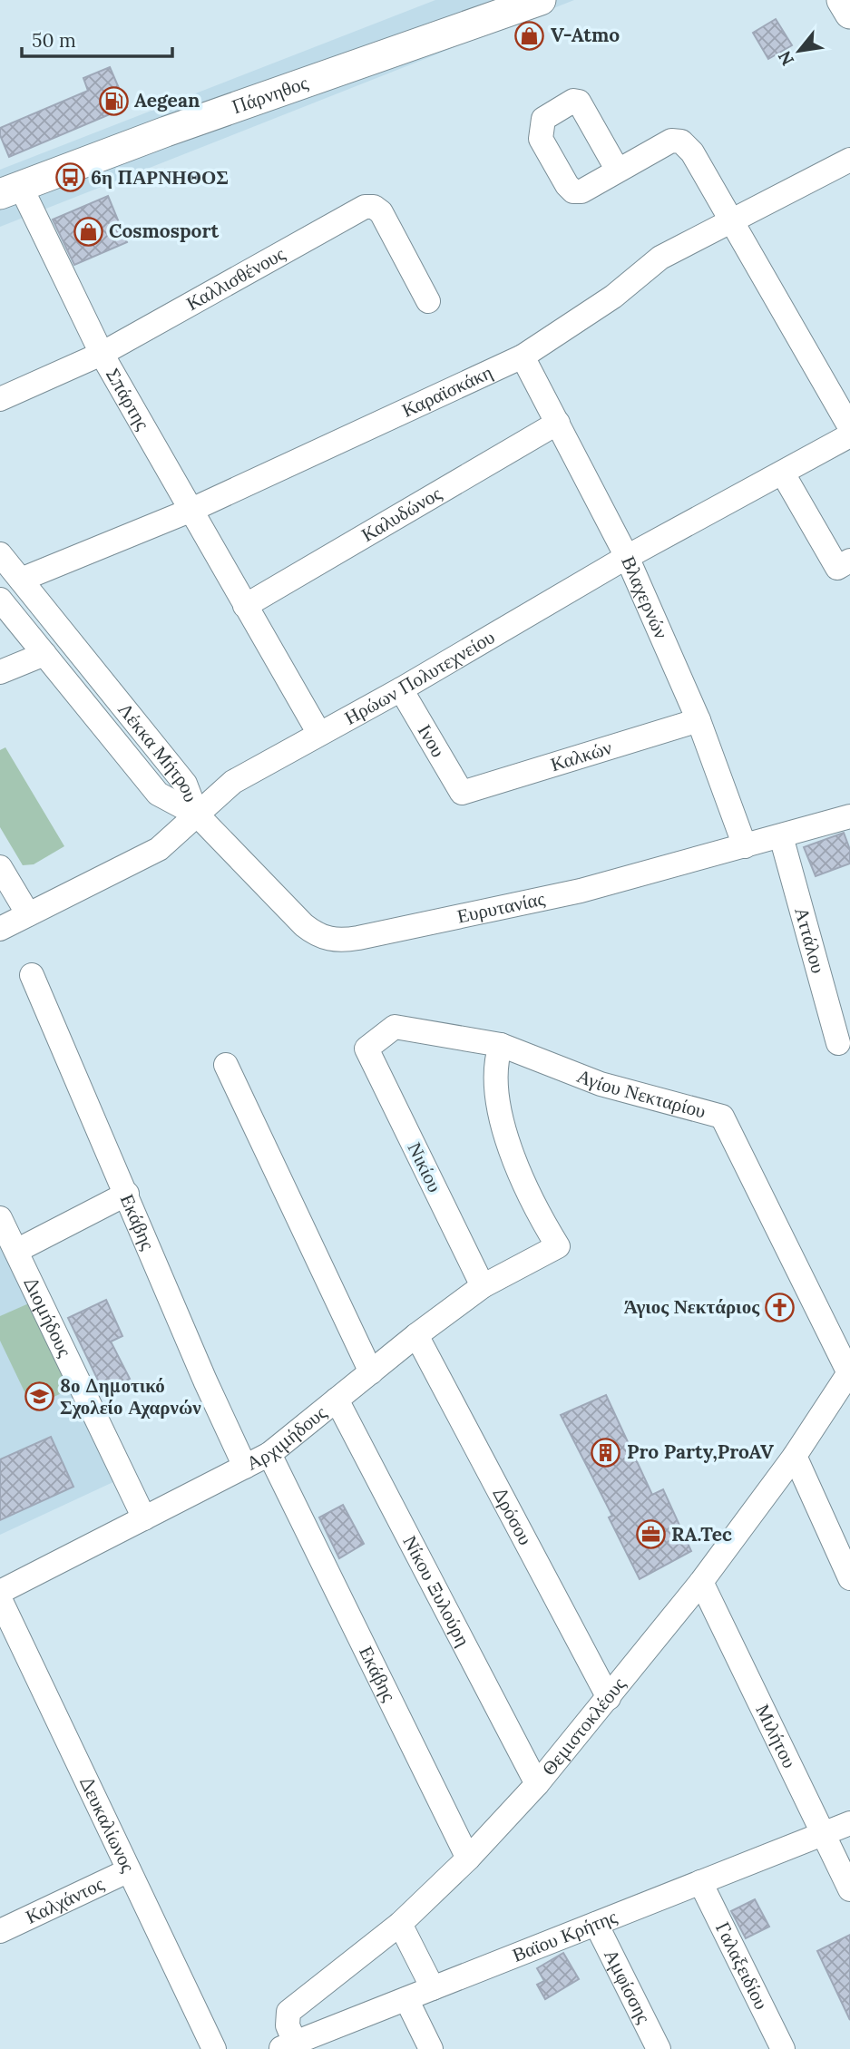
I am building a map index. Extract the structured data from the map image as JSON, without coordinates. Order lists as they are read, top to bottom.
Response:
{
  "streets": {
    "main road": ["Πάρνηθος"],
    "street": [
      "Καλλισθένους",
      "Καραϊσκάκη",
      "Σπάρτης",
      "Καλυδώνος",
      "Βλαχερνών",
      "Ηρώων Πολυτεχνείου",
      "Ινου",
      "Λέκκα Μήτρου",
      "Καλκών",
      "Ευρυτανίας",
      "Αττάλου",
      "Αγίου Νεκταρίου",
      "Νικίου",
      "Εκάβης",
      "Διομήδους",
      "Αρχιμήδους",
      "Δρόσου",
      "Νίκου Ξυλούρη",
      "Θεμιστοκλέους",
      "Μιλήτου",
      "Δευκαλίωνος",
      "Καλχάντος",
      "Βαϊου Κρήτης",
      "Γαλαξειδίου",
      "Αμφίσσης"
    ]
  },
  "crossings": [
    ["Πάρνηθος", "Σπάρτης"],
    ["Καλλισθένους", "Σπάρτης"],
    ["Καραϊσκάκη", "Σπάρτης"],
    ["Καραϊσκάκη", "Βλαχερνών"],
    ["Καραϊσκάκη", "Λέκκα Μήτρου"],
    ["Σπάρτης", "Καλυδώνος"],
    ["Σπάρτης", "Ηρώων Πολυτεχνείου"],
    ["Καλυδώνος", "Βλαχερνών"],
    ["Βλαχερνών", "Ηρώων Πολυτεχνείου"],
    ["Βλαχερνών", "Καλκών"],
    ["Βλαχερνών", "Ευρυτανίας"],
    ["Ηρώων Πολυτεχνείου", "Ινου"],
    ["Ηρώων Πολυτεχνείου", "Λέκκα Μήτρου"],
    ["Ηρώων Πολυτεχνείου", "Ευρυτανίας"],
    ["Ινου", "Καλκών"],
    ["Λέκκα Μήτρου", "Ευρυτανίας"],
    ["Ευρυτανίας", "Αττάλου"],
    ["Αγίου Νεκταρίου", "Νικίου"],
    ["Αγίου Νεκταρίου", "Αρχιμήδους"],
    ["Αγίου Νεκταρίου", "Θεμιστοκλέους"],
    ["Νικίου", "Αρχιμήδους"],
    ["Εκάβης", "Αρχιμήδους"],
    ["Εκάβης", "Θεμιστοκλέους"],
    ["Διομήδους", "Αρχιμήδους"],
    ["Αρχιμήδους", "Δρόσου"],
    ["Αρχιμήδους", "Νίκου Ξυλούρη"],
    ["Δρόσου", "Θεμιστοκλέους"],
    ["Νίκου Ξυλούρη", "Θεμιστοκλέους"],
    ["Θεμιστοκλέους", "Μιλήτου"],
    ["Θεμιστοκλέους", "Βαϊου Κρήτης"],
    ["Μιλήτου", "Βαϊου Κρήτης"],
    ["Δευκαλίωνος", "Καλχάντος"],
    ["Βαϊου Κρήτης", "Γαλαξειδίου"],
    ["Βαϊου Κρήτης", "Αμφίσσης"]
  ],
  "places": {
    "shop": ["V-Atmo", "Cosmosport"],
    "fuel station": ["Aegean"],
    "bus stop": ["6η ΠΑΡΝΗΘΟΣ"],
    "church": ["Άγιος Νεκτάριος"],
    "school or university": ["8ο Δημοτικό Σχολείο Αχαρνών"],
    "building": ["Pro Party,ProAV"],
    "office": ["RA.Tec"]
  },
  "scale_bar": "50 m",
  "north": "bottom left"
}
